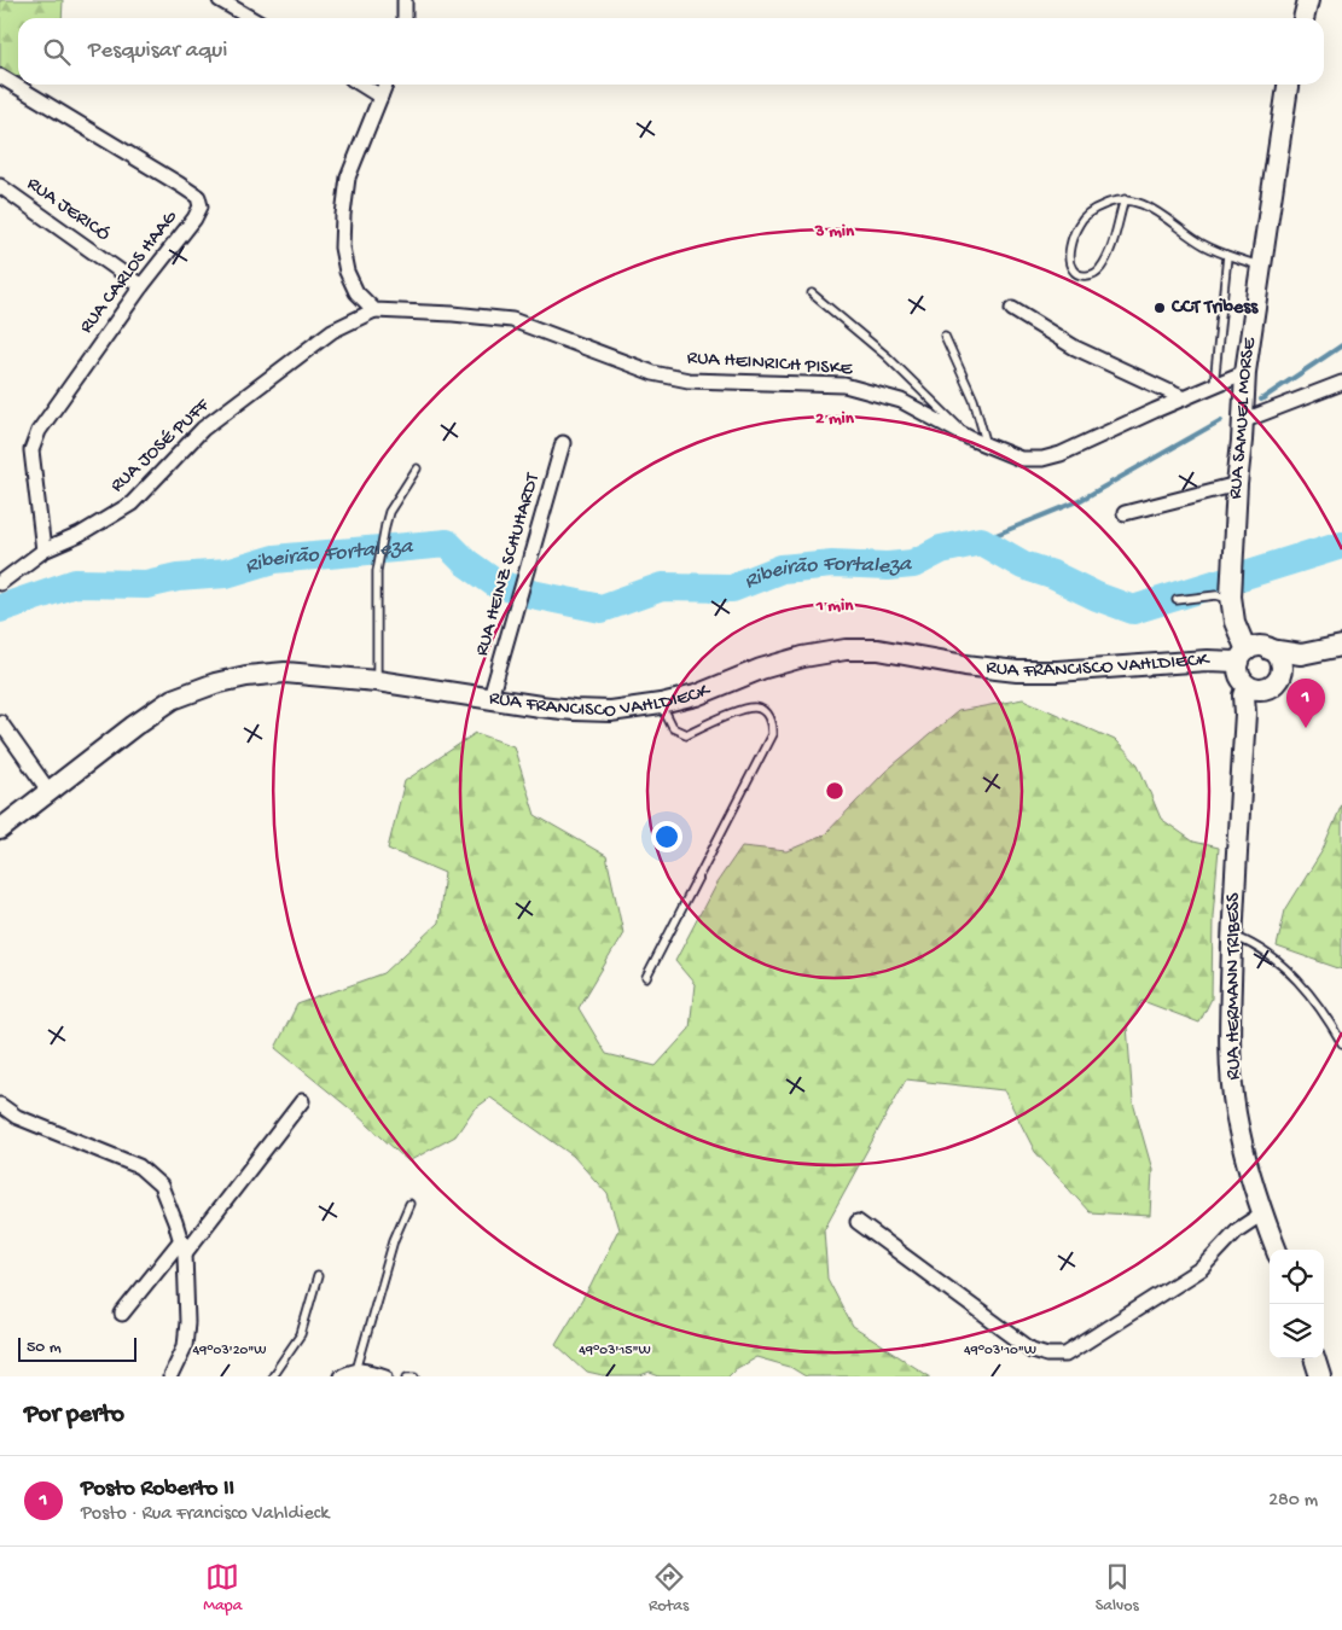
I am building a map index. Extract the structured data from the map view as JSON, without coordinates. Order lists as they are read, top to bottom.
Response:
{
  "streets": {
    "main road": ["RUA SAMUEL MORSE", "RUA FRANCISCO VAHLDIECK", "RUA HERMANN TRIBESS"],
    "street": [
      "RUA JERICÓ",
      "RUA CARLOS HAAG",
      "RUA HEINRICH PISKE",
      "RUA JOSÉ PUFF",
      "RUA HEINZ SCHUHARDT"
    ]
  },
  "crossings": [
    ["RUA JERICÓ", "RUA CARLOS HAAG"],
    ["RUA CARLOS HAAG", "RUA JOSÉ PUFF"],
    ["RUA HEINRICH PISKE", "RUA SAMUEL MORSE"],
    ["RUA HEINRICH PISKE", "RUA JOSÉ PUFF"],
    ["RUA SAMUEL MORSE", "RUA FRANCISCO VAHLDIECK"],
    ["RUA SAMUEL MORSE", "RUA HERMANN TRIBESS"],
    ["RUA HEINZ SCHUHARDT", "RUA FRANCISCO VAHLDIECK"],
    ["RUA FRANCISCO VAHLDIECK", "RUA HERMANN TRIBESS"]
  ],
  "water": ["Ribeirão Fortaleza"],
  "places": ["CCT Tribess"],
  "scale_bar": "50 m",
  "page": {
    "search": "Pesquisar aqui",
    "pins": "1",
    "scale": "50 m",
    "heading": "Por perto",
    "list": [
      {
        "mark": "1",
        "name": "Posto Roberto II",
        "note": "Posto · Rua Francisco Vahldieck",
        "value": "280 m"
      }
    ],
    "nav": ["Mapa", "Rotas", "Salvos"]
  },
  "coordinates": ["49°03'20\"W", "49°03'15\"W", "49°03'10\"W"],
  "rings": ["3 min", "2 min", "1 min"]
}
